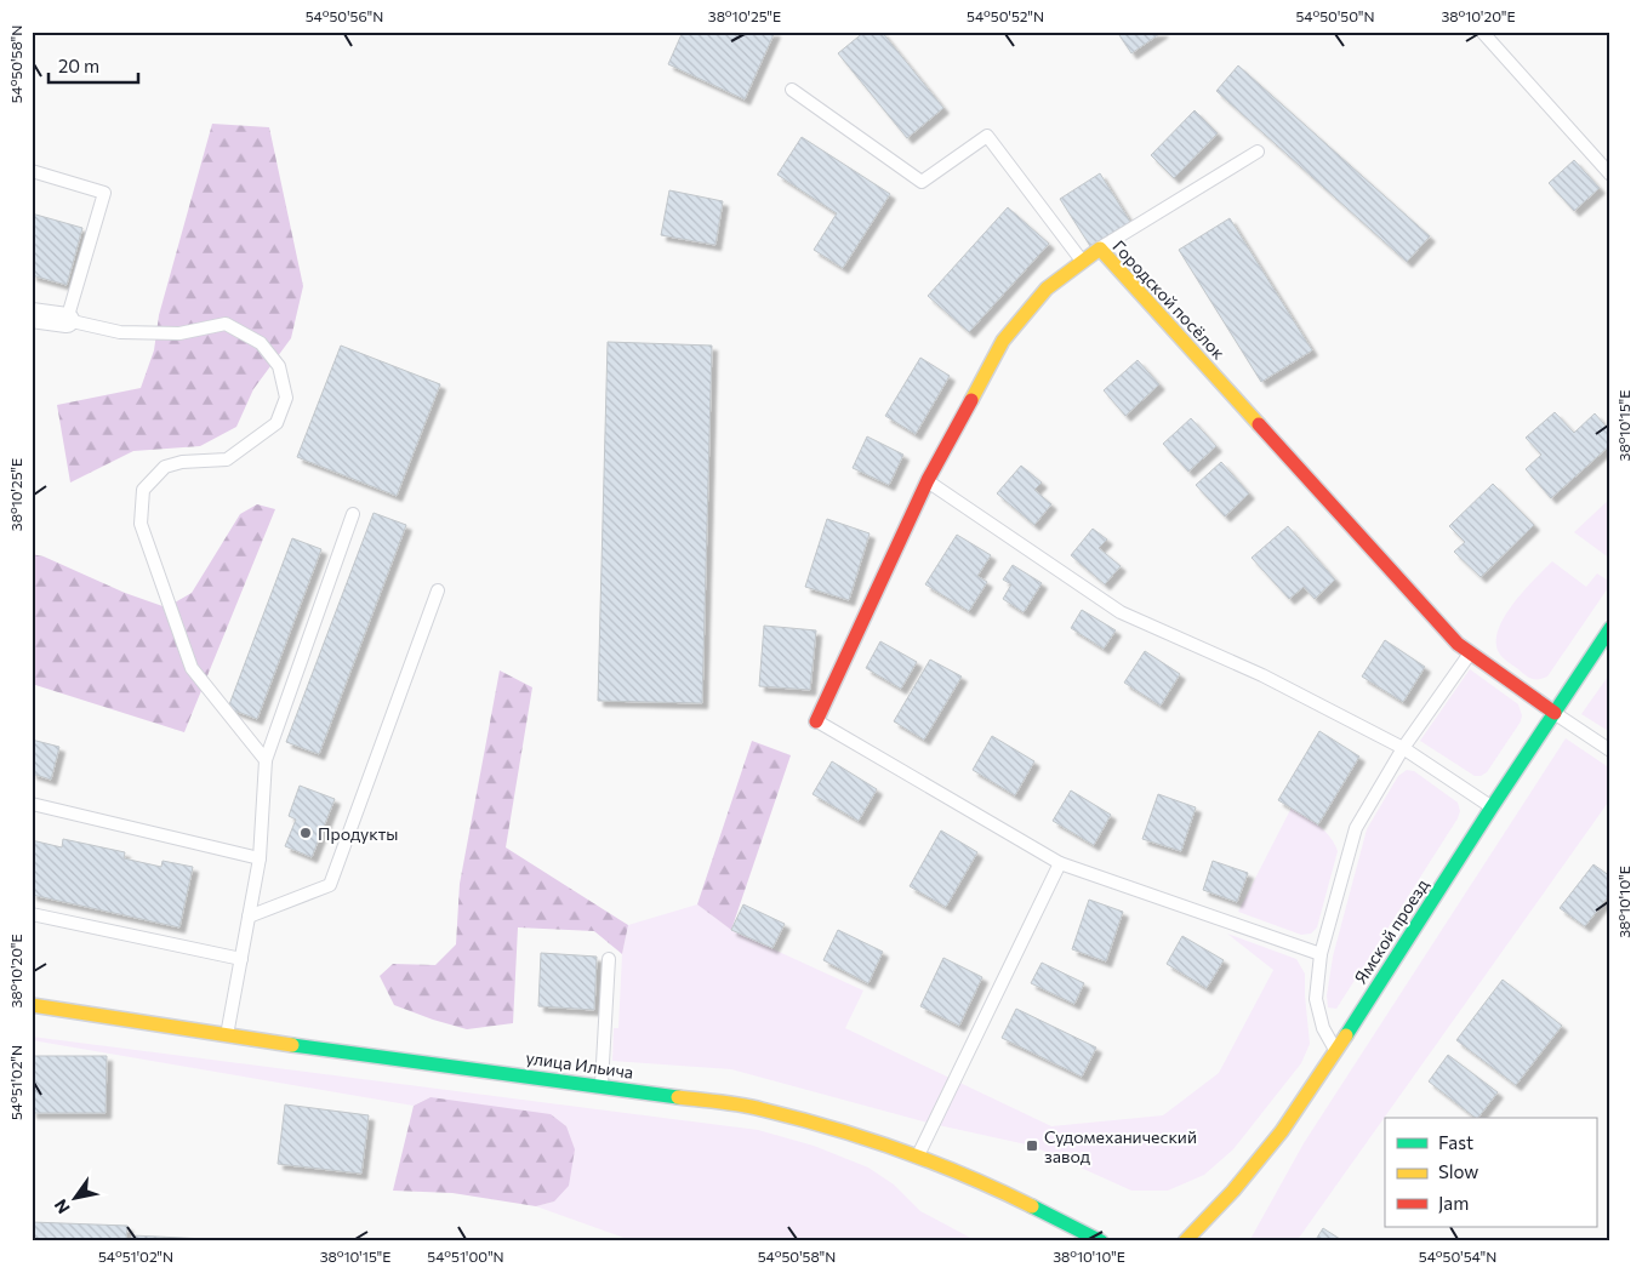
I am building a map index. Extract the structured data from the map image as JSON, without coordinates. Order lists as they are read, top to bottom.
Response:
{
  "streets": {
    "main road": ["Городской посёлок", "Ямской проезд", "улица Ильича"]
  },
  "crossings": [
    ["Городской посёлок", "Ямской проезд"]
  ],
  "places": {
    "other": ["Продукты"],
    "transit": ["Судомеханический завод"]
  },
  "legend": ["Fast", "Slow", "Jam"],
  "scale_bar": "20 m",
  "north": "bottom left",
  "coordinates": [
    "54°50'56\"N",
    "38°10'25\"E",
    "54°50'52\"N",
    "54°50'50\"N",
    "38°10'20\"E",
    "54°50'58\"N",
    "38°10'15\"E",
    "38°10'10\"E",
    "54°51'02\"N",
    "54°51'00\"N",
    "54°50'54\"N"
  ]
}
